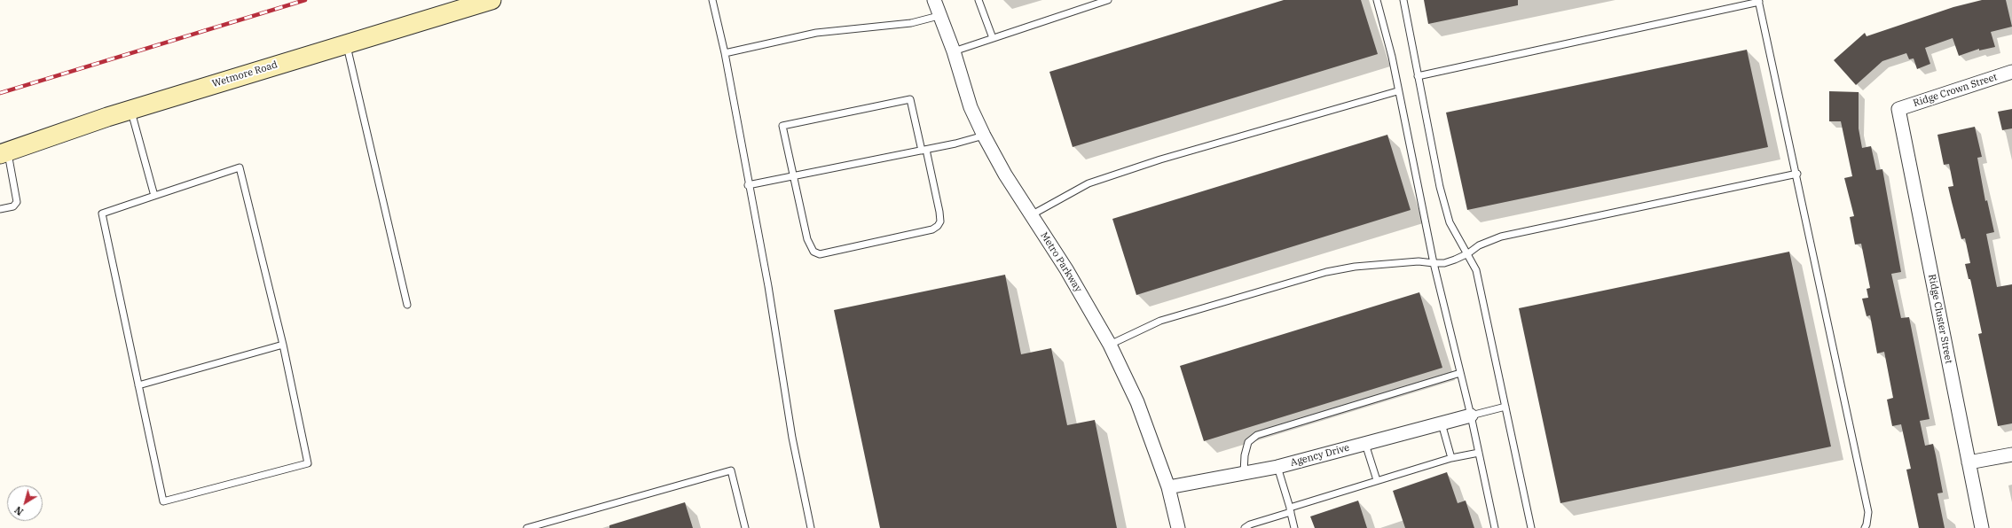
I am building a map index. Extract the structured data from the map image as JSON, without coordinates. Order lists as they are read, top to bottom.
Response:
{
  "streets": {
    "main road": ["Wetmore Road"],
    "street": [
      "Ridge Crown Street",
      "Metro Parkway",
      "Ridge Cluster Street",
      "Agency Drive"
    ]
  },
  "crossings": [
    ["Ridge Crown Street", "Ridge Cluster Street"],
    ["Metro Parkway", "Agency Drive"]
  ],
  "north": "bottom left"
}
